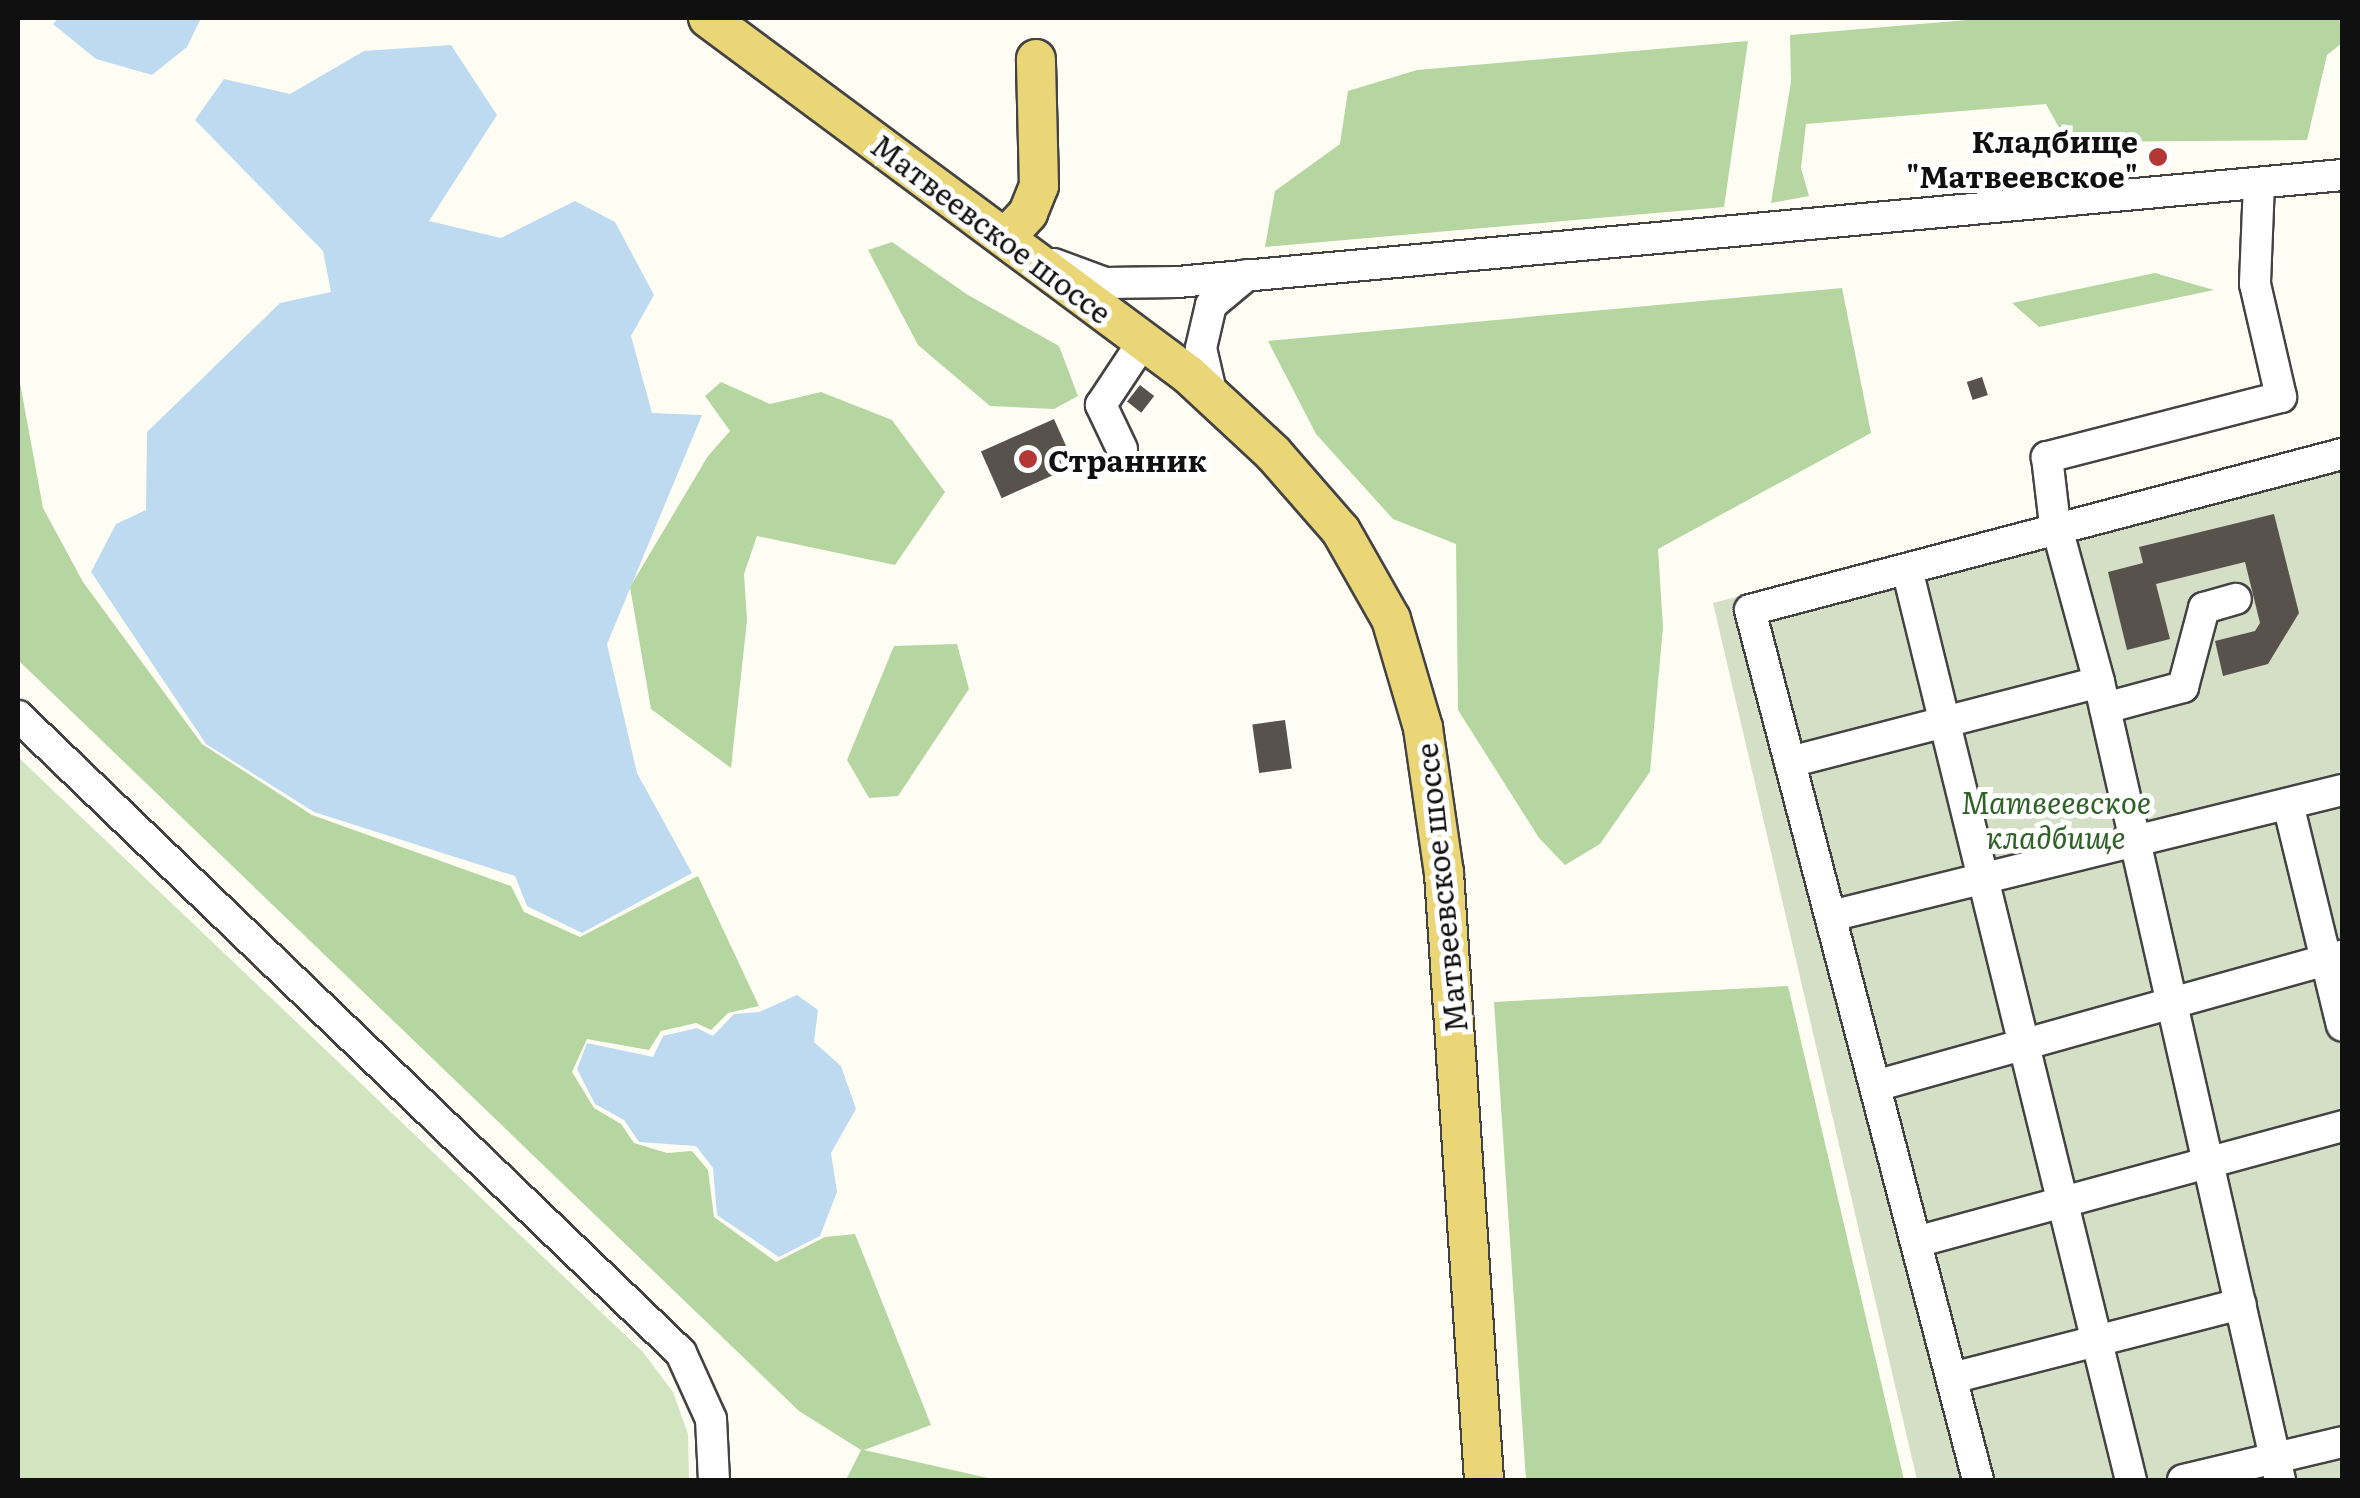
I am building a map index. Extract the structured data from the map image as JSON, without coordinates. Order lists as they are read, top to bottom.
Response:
{
  "streets": {
    "main road": ["Матвеевское шоссе"]
  },
  "parks": ["Матвеевское кладбище"],
  "places": ["Кладбище \"Матвеевское\"", "Странник"]
}
